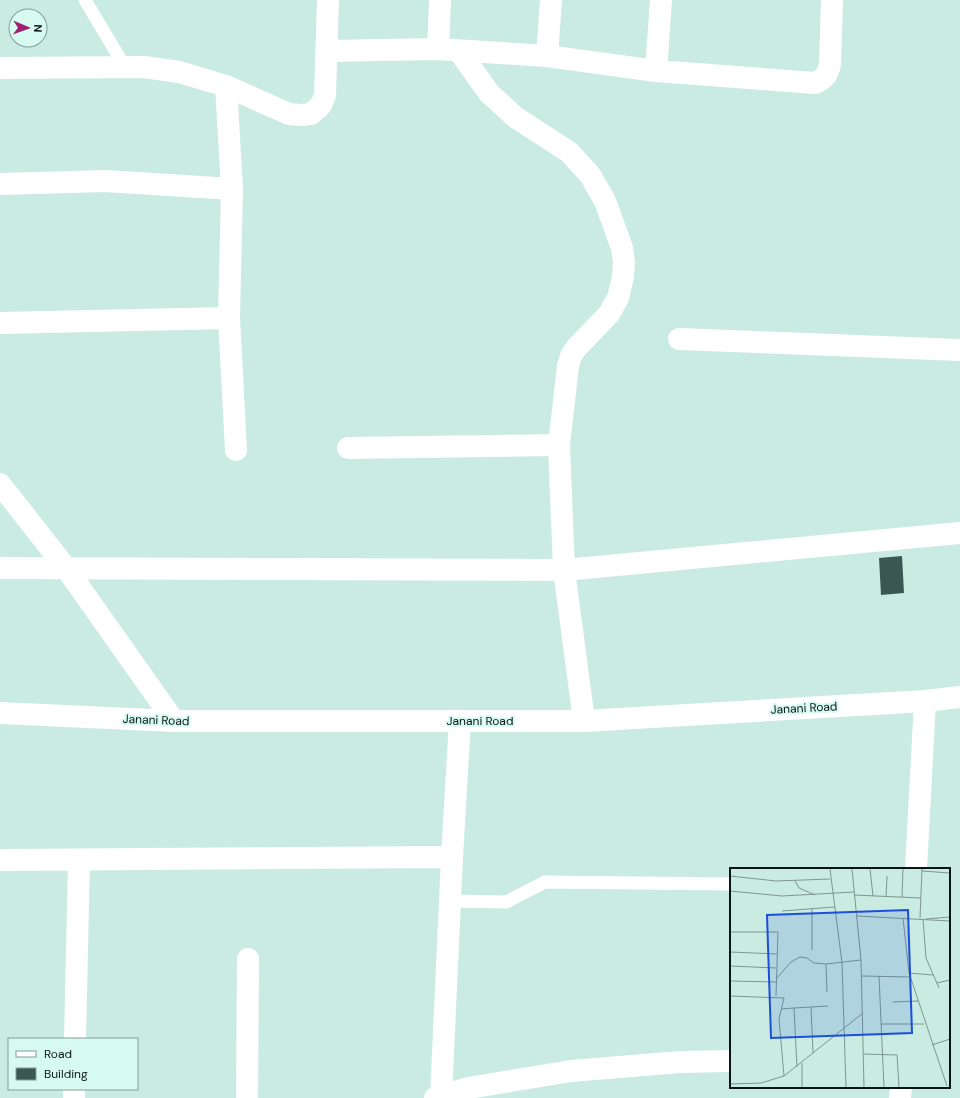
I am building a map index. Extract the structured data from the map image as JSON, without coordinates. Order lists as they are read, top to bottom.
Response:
{
  "streets": {
    "street": ["Janani Road"]
  },
  "legend": ["Road", "Building"],
  "north": "right"
}
